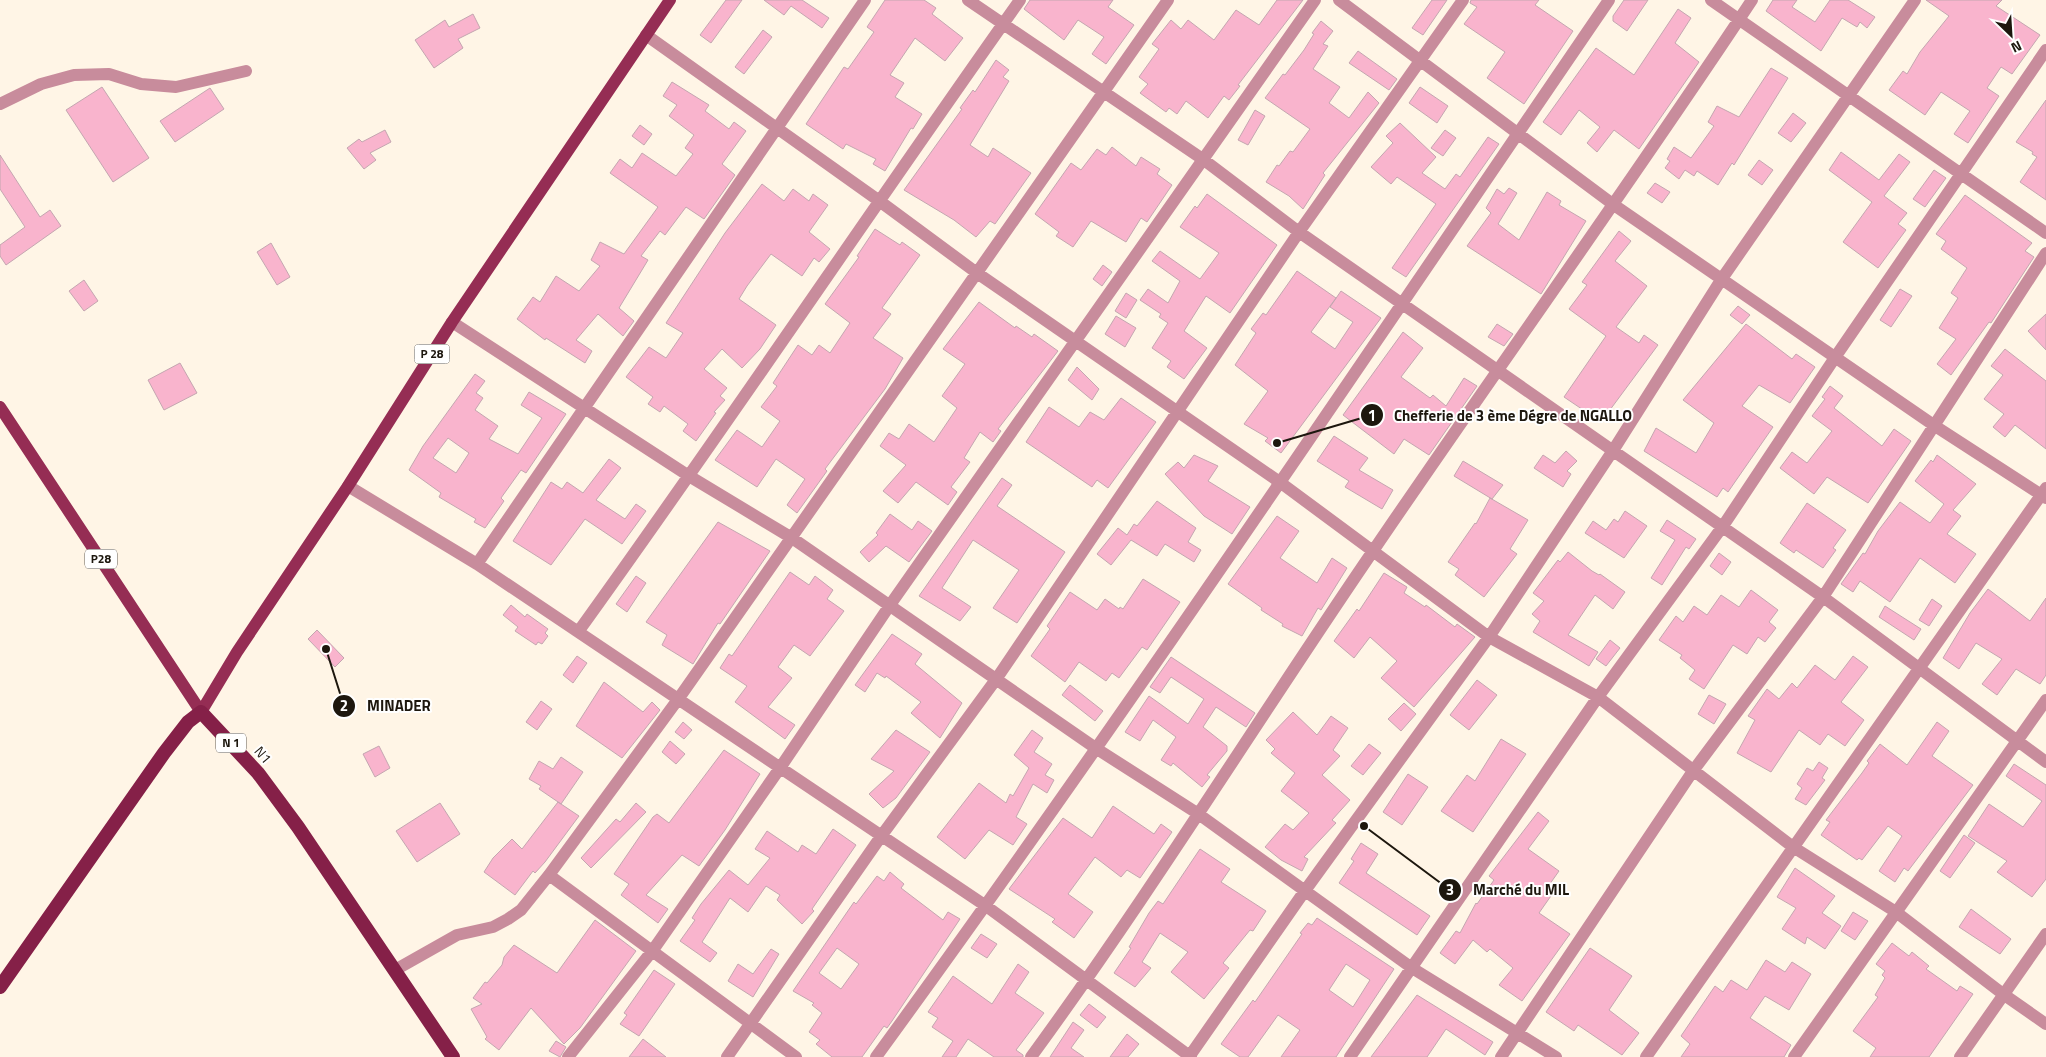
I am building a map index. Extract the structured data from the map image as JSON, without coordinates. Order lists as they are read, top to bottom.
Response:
{
  "streets": {
    "highway": ["N 1", "N1"],
    "main road": ["P 28", "P28"]
  },
  "crossings": [
    ["P 28", "P28"],
    ["P 28", "N1"],
    ["P28", "N1"]
  ],
  "places": ["Chefferie de 3 ème Dégre de NGALLO", "MINADER", "Marché du MIL"],
  "north": "bottom right"
}
